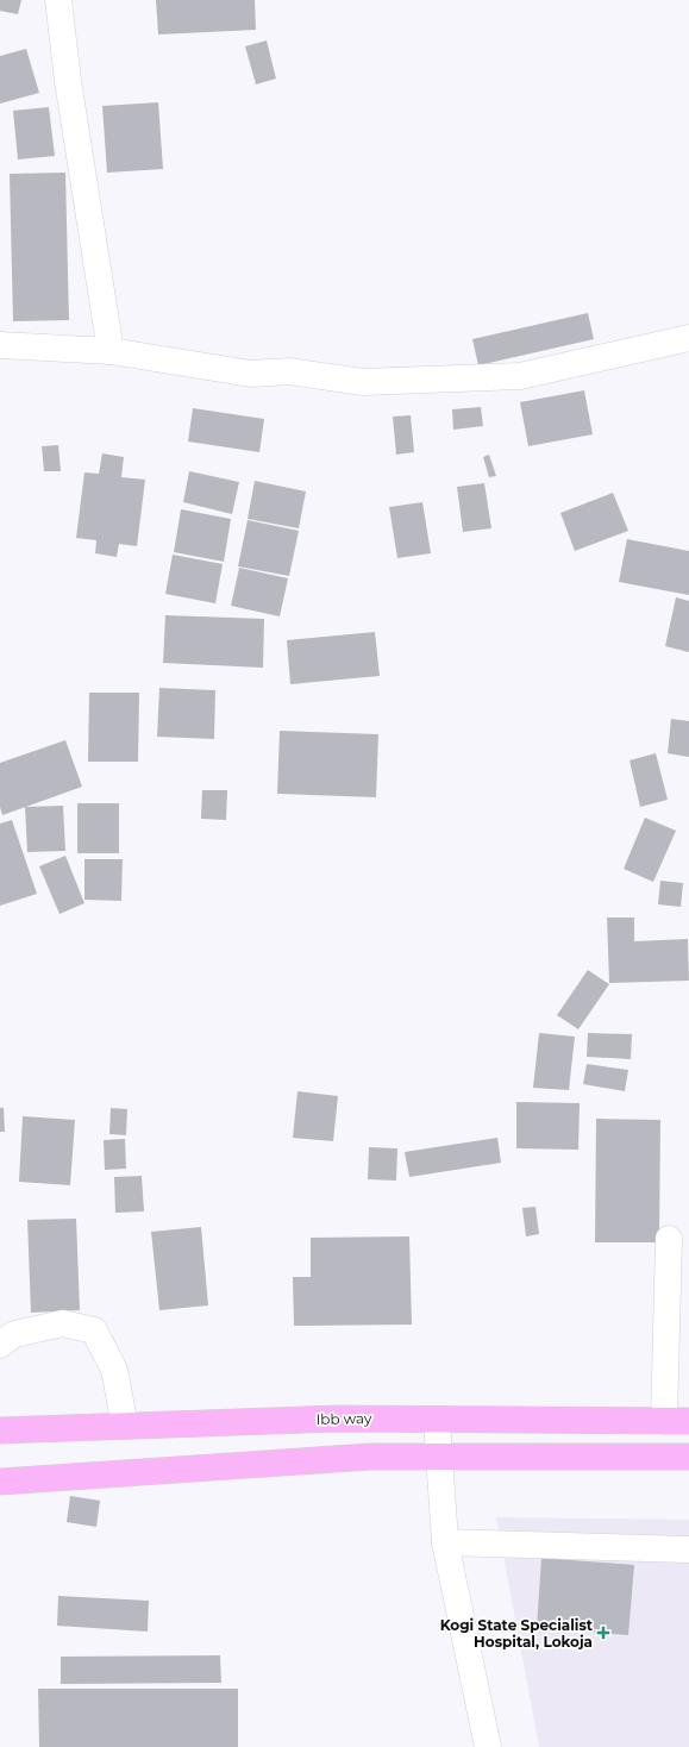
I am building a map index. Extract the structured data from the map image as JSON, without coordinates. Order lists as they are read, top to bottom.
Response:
{
  "streets": {
    "highway": ["Ibb way"]
  },
  "places": {
    "health": ["Kogi State Specialist Hospital, Lokoja"]
  }
}
